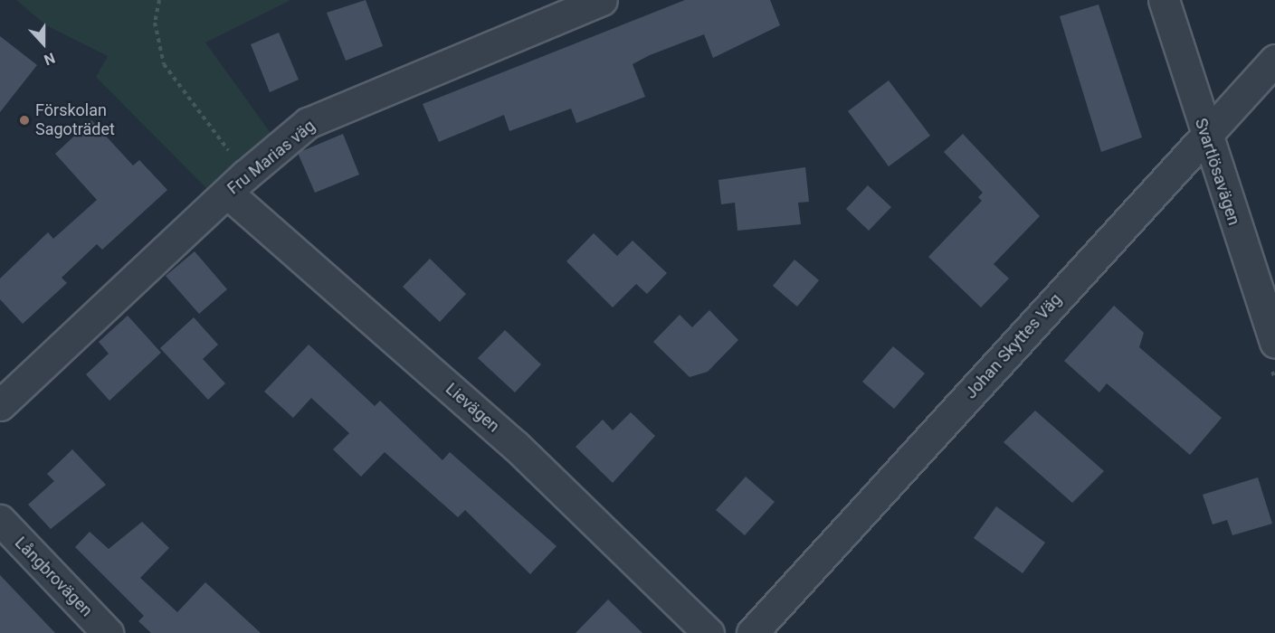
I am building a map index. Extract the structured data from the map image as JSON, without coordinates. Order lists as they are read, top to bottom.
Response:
{
  "streets": {
    "street": [
      "Fru Marias väg",
      "Svartlösavägen",
      "Johan Skyttes Väg",
      "Lievägen",
      "Långbrovägen"
    ]
  },
  "crossings": [
    ["Fru Marias väg", "Lievägen"],
    ["Svartlösavägen", "Johan Skyttes Väg"]
  ],
  "places": ["Förskolan Sagoträdet"],
  "north": "bottom"
}
